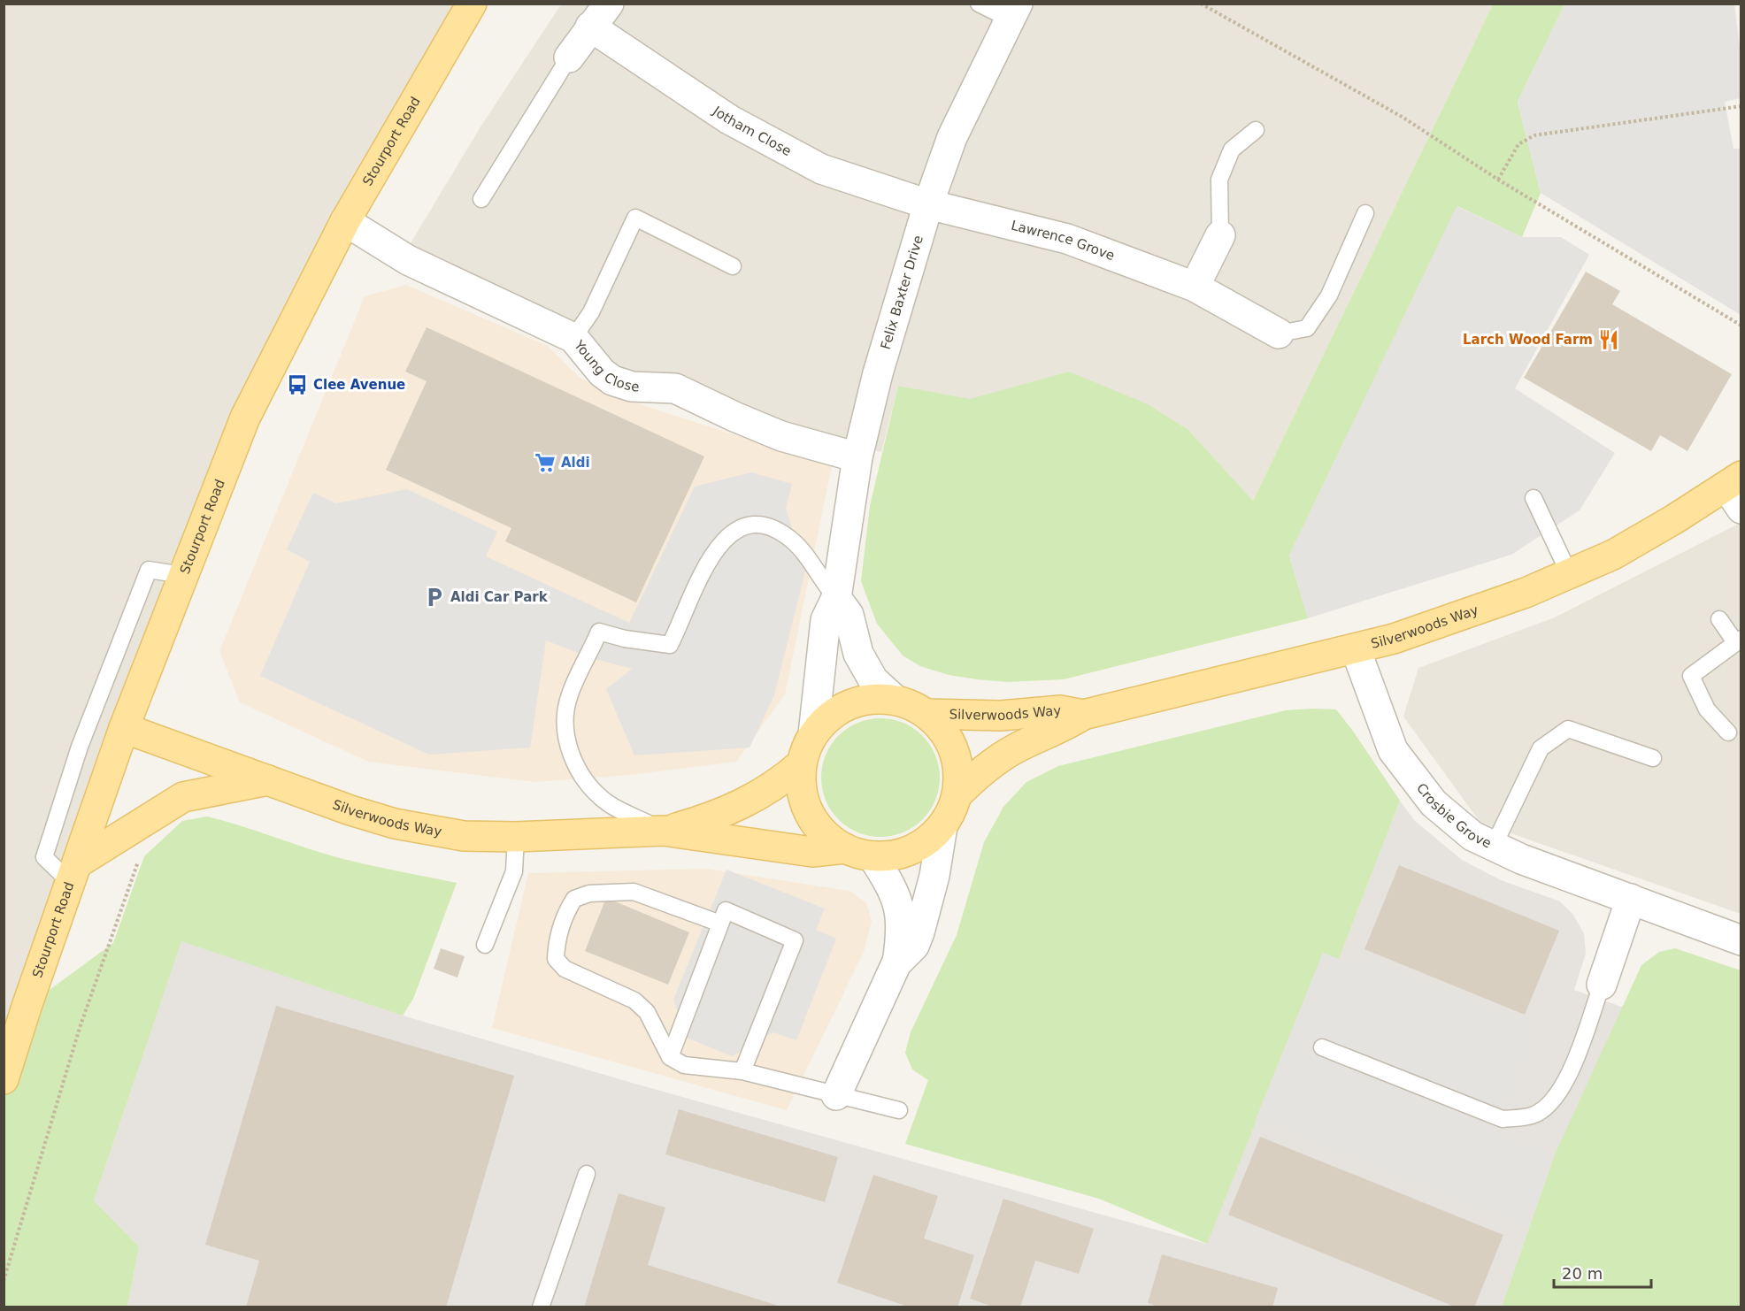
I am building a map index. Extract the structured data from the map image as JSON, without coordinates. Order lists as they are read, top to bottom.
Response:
{
  "streets": {
    "main road": ["Stourport Road", "Silverwoods Way"],
    "street": [
      "Jotham Close",
      "Lawrence Grove",
      "Felix Baxter Drive",
      "Young Close",
      "Crosbie Grove"
    ]
  },
  "crossings": [
    ["Jotham Close", "Lawrence Grove"],
    ["Jotham Close", "Felix Baxter Drive"],
    ["Stourport Road", "Young Close"],
    ["Stourport Road", "Silverwoods Way"],
    ["Lawrence Grove", "Felix Baxter Drive"],
    ["Felix Baxter Drive", "Young Close"],
    ["Felix Baxter Drive", "Silverwoods Way"],
    ["Silverwoods Way", "Crosbie Grove"]
  ],
  "places": {
    "restaurant": ["Larch Wood Farm"],
    "bus stop": ["Clee Avenue"],
    "supermarket": ["Aldi"],
    "parking": ["Aldi Car Park"]
  },
  "scale_bar": "20 m"
}
